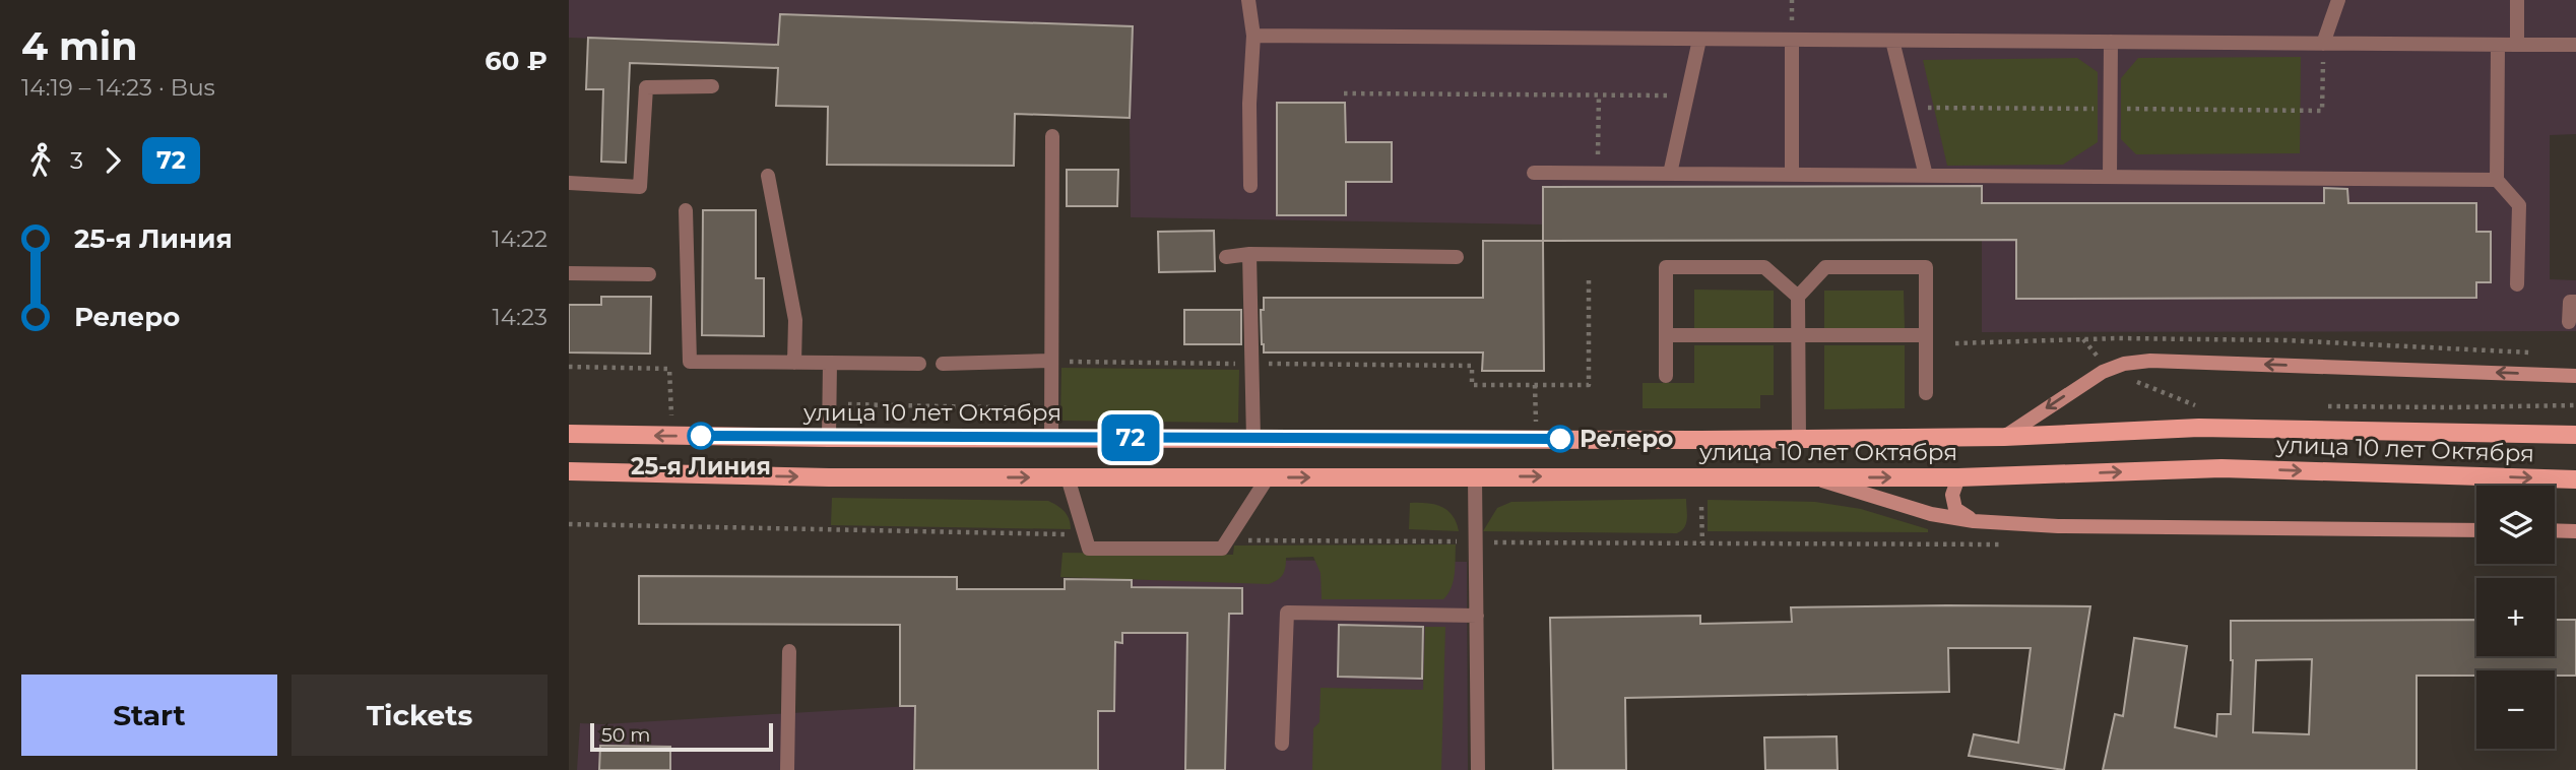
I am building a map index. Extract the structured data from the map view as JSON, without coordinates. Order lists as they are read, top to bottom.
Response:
{
  "streets": {
    "main road": ["улица 10 лет Октября"]
  },
  "places": ["25-я Линия", "Релеро"],
  "lines": ["bus line 72"],
  "scale_bar": "50 m",
  "page": {
    "heading": ["4 min", "14:19 – 14:23 · Bus", "60 ₽"],
    "on_map": "72",
    "legs": ["3", "72"],
    "list": [
      {
        "name": "25-я Линия",
        "value": "14:22"
      },
      {
        "name": "Релеро",
        "value": "14:23"
      }
    ],
    "map_buttons": ["+", "−"],
    "buttons": ["Start", "Tickets"],
    "scale": "50 m"
  }
}
